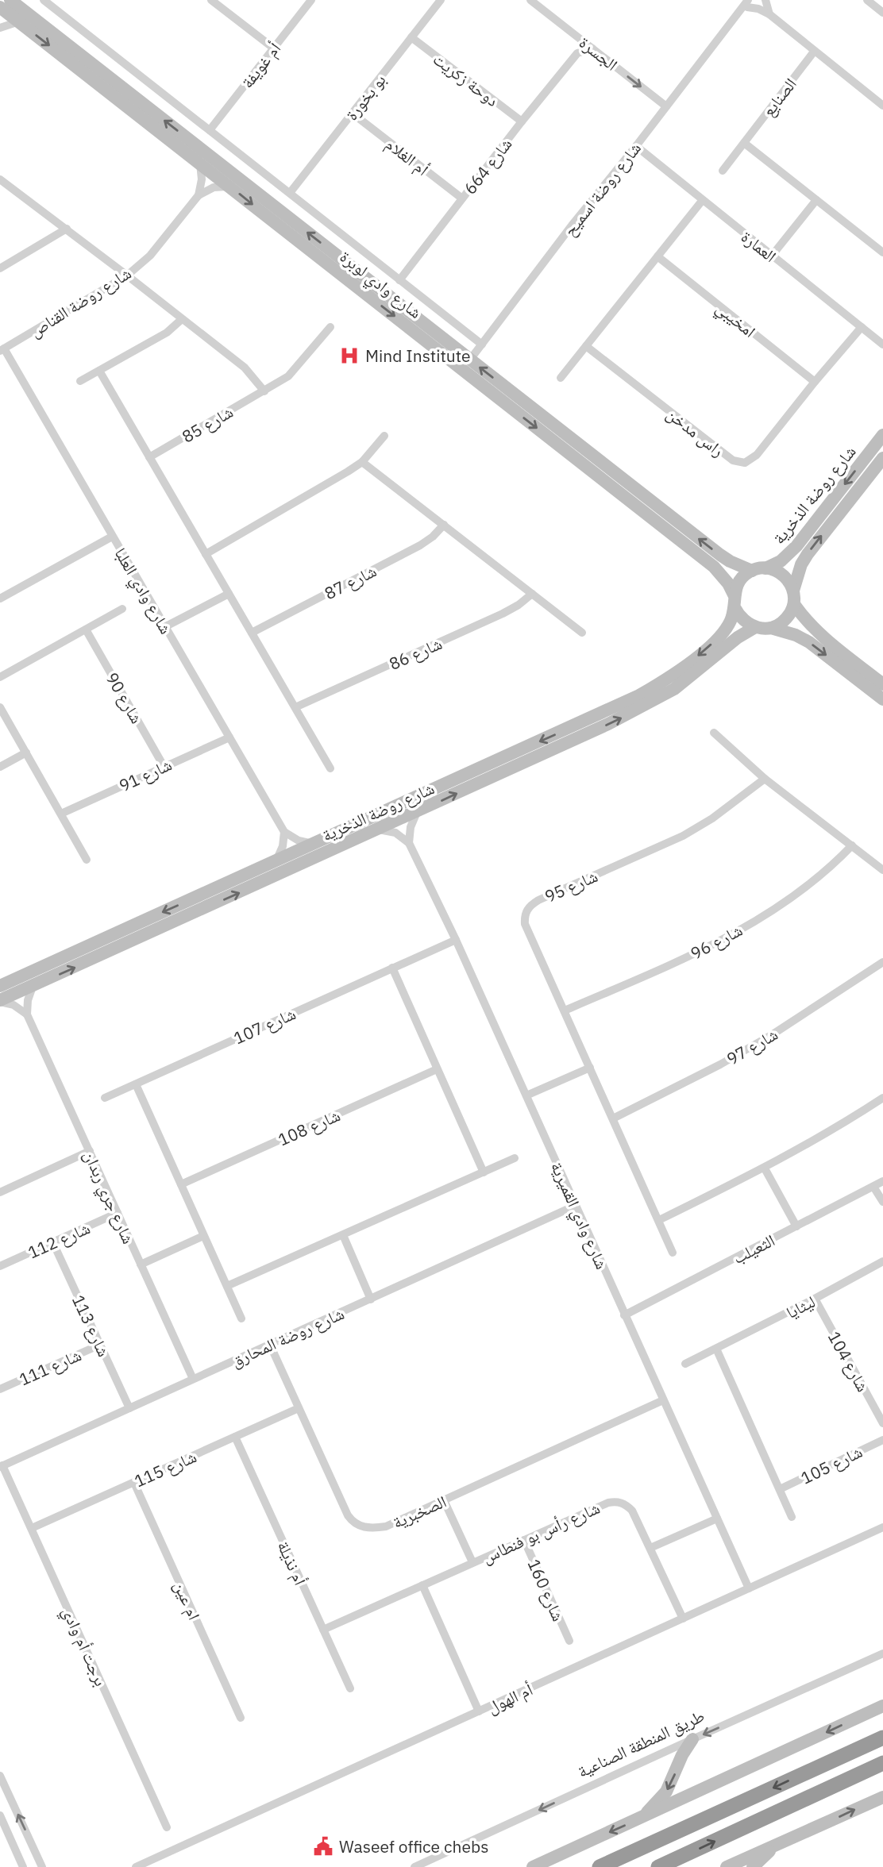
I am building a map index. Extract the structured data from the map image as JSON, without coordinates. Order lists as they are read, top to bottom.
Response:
{
  "streets": {
    "street": [
      "الجسرة",
      "أم غويفة",
      "دوحة زكريت",
      "بو بخورة",
      "الصنايع",
      "أم الغلام",
      "شارع 664",
      "شارع روضة اسميح",
      "العمارة",
      "شارع وادي لوبرة",
      "شارع روضة القناص",
      "امخيبي",
      "شارع 85",
      "راس مدخن",
      "شارع روضة الذخرية",
      "شارع 87",
      "شارع وادي العلبا",
      "شارع 86",
      "شارع 90",
      "شارع 91",
      "شارع 95",
      "شارع 96",
      "شارع 107",
      "شارع 97",
      "شارع 108",
      "شارع جري ربدان",
      "شارع وادي القميرية",
      "شارع 112",
      "الثعيلب",
      "ليثايا",
      "شارع 113",
      "شارع روضة المحارق",
      "شارع 104",
      "شارع 111",
      "شارع 105",
      "شارع 115",
      "الصخبرية",
      "شارع رأس بو فنطاس",
      "أم نذيلة",
      "شارع 160",
      "ام عين",
      "برجت أم وادي",
      "أم الهول",
      "طريق المنطقة الصناعية"
    ]
  },
  "crossings": [
    ["الجسرة", "شارع روضة اسميح"],
    ["أم غويفة", "شارع وادي لوبرة"],
    ["دوحة زكريت", "بو بخورة"],
    ["دوحة زكريت", "شارع 664"],
    ["بو بخورة", "أم الغلام"],
    ["بو بخورة", "شارع وادي لوبرة"],
    ["أم الغلام", "شارع 664"],
    ["شارع 664", "شارع وادي لوبرة"],
    ["شارع روضة اسميح", "العمارة"],
    ["شارع روضة اسميح", "شارع وادي لوبرة"],
    ["العمارة", "راس مدخن"],
    ["شارع وادي لوبرة", "شارع روضة الذخرية"],
    ["شارع روضة القناص", "شارع وادي العلبا"],
    ["امخيبي", "راس مدخن"],
    ["شارع وادي العلبا", "شارع 91"],
    ["شارع 90", "شارع 91"],
    ["شارع 95", "شارع 96"],
    ["شارع 95", "شارع 97"],
    ["شارع 107", "شارع وادي القميرية"],
    ["شارع جري ربدان", "شارع 112"],
    ["شارع جري ربدان", "شارع روضة المحارق"],
    ["شارع وادي القميرية", "الثعيلب"],
    ["شارع وادي القميرية", "شارع روضة المحارق"],
    ["شارع وادي القميرية", "الصخبرية"],
    ["شارع وادي القميرية", "أم الهول"],
    ["شارع 112", "شارع 113"],
    ["ليثايا", "شارع 104"],
    ["شارع 113", "شارع روضة المحارق"],
    ["شارع 113", "شارع 111"],
    ["شارع روضة المحارق", "الصخبرية"],
    ["شارع روضة المحارق", "برجت أم وادي"],
    ["شارع 115", "الصخبرية"],
    ["شارع 115", "أم نذيلة"],
    ["شارع 115", "ام عين"],
    ["شارع 115", "برجت أم وادي"],
    ["الصخبرية", "شارع رأس بو فنطاس"],
    ["شارع رأس بو فنطاس", "أم نذيلة"],
    ["شارع رأس بو فنطاس", "شارع 160"],
    ["شارع رأس بو فنطاس", "أم الهول"]
  ],
  "one_way": ["الجسرة"],
  "places": {
    "hospital": ["Mind Institute"],
    "public building": ["Waseef office chebs"]
  }
}
